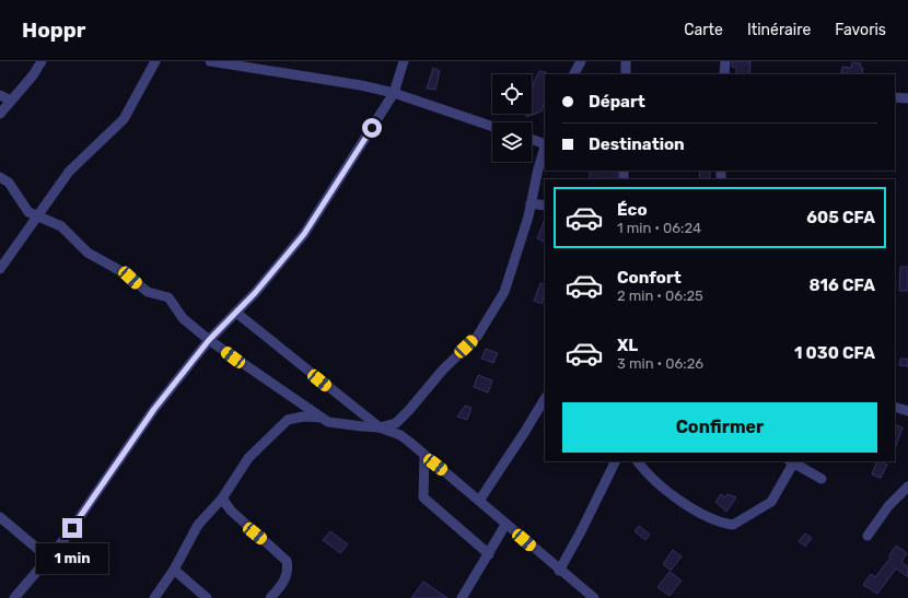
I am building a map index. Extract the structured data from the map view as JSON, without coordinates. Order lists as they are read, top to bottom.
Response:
{
  "page": {
    "header": "Hoppr",
    "nav": ["Carte", "Itinéraire", "Favoris"],
    "banner": ["Départ", "Destination"],
    "list": [
      {
        "name": "Éco",
        "note": "1 min · 06:24",
        "value": "605 CFA"
      },
      {
        "name": "Confort",
        "note": "2 min · 06:25",
        "value": "816 CFA"
      },
      {
        "name": "XL",
        "note": "3 min · 06:26",
        "value": "1 030 CFA"
      }
    ],
    "buttons": "Confirmer",
    "bubble": "1 min"
  }
}
